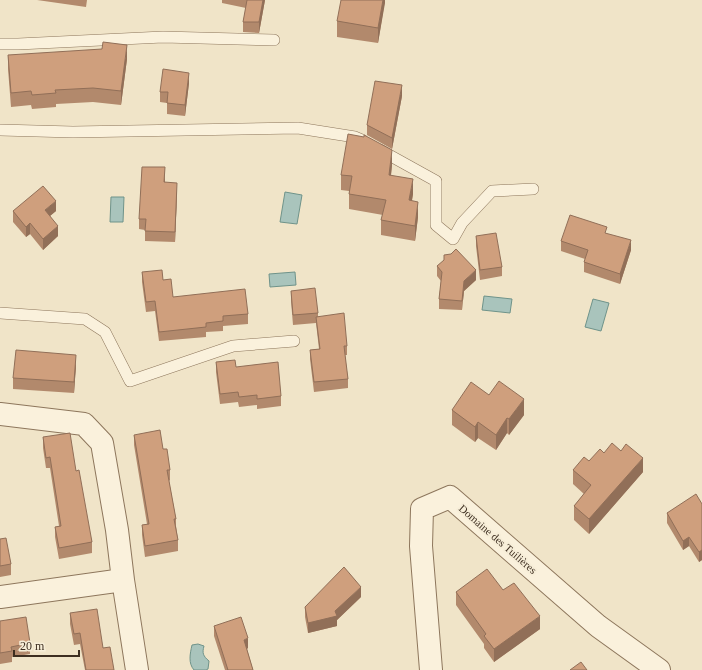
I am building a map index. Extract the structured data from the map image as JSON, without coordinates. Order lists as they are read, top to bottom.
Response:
{
  "streets": {
    "street": ["Domaine des Tuilières"]
  },
  "scale_bar": "20 m"
}
